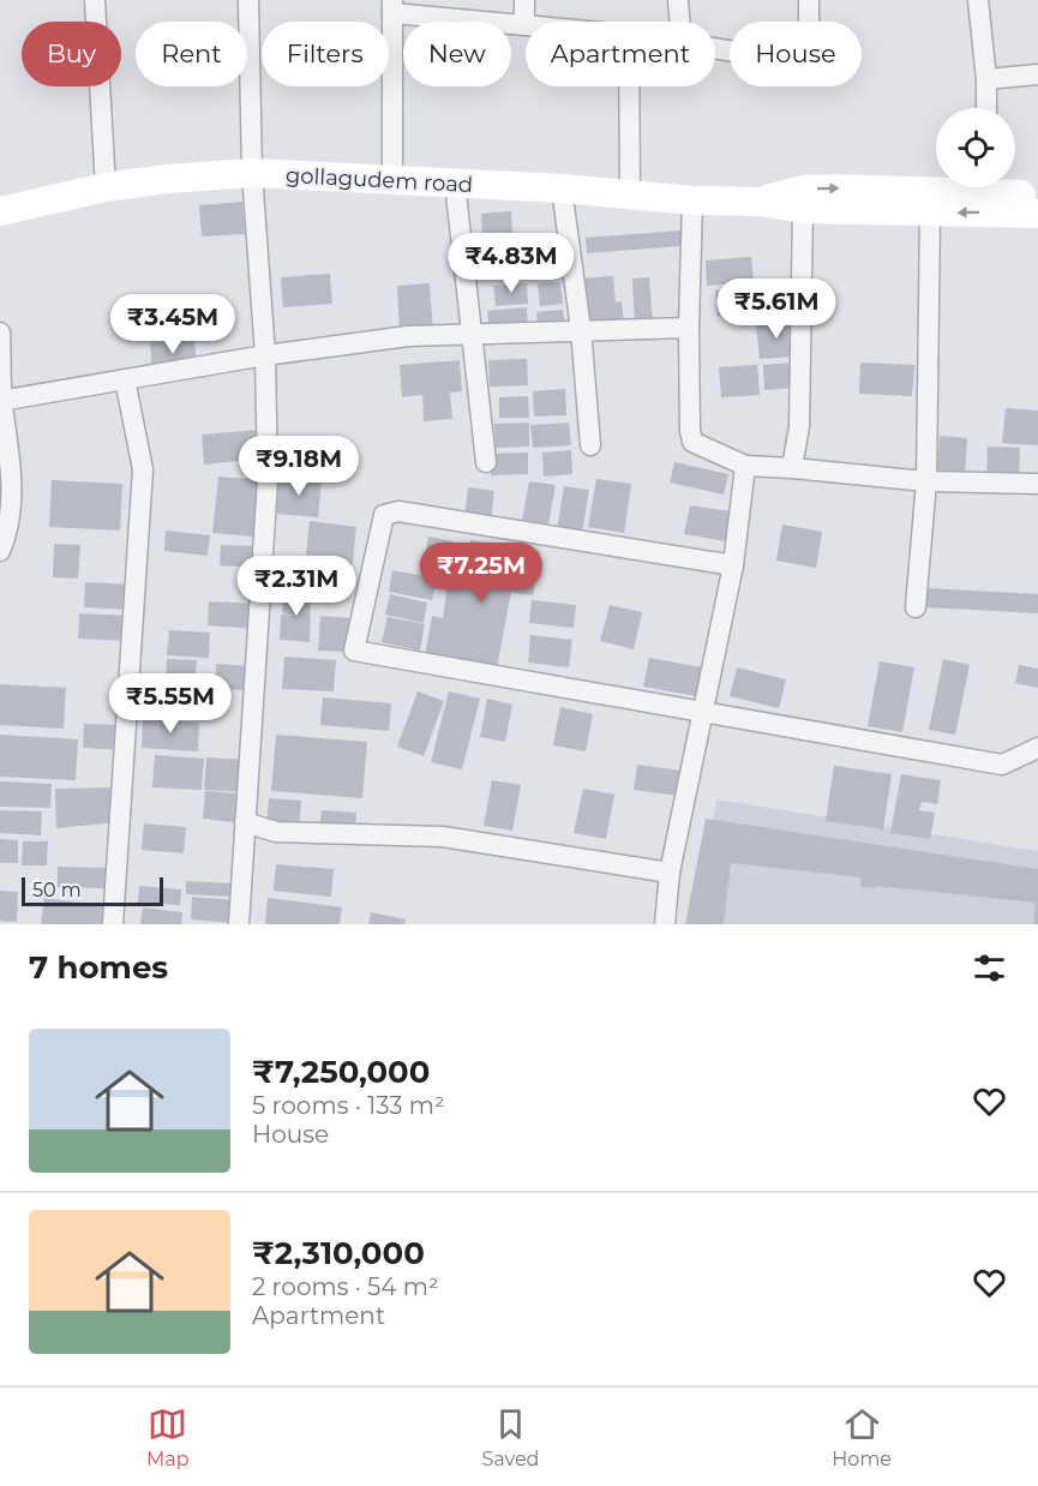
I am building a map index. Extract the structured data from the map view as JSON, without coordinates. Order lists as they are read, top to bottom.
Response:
{
  "streets": {
    "street": ["gollagudem road"]
  },
  "scale_bar": "50 m",
  "page": {
    "chip": [
      "Buy",
      "Rent",
      "Filters",
      "New",
      "Apartment",
      "House"
    ],
    "price": [
      "₹4.83M",
      "₹5.61M",
      "₹3.45M",
      "₹9.18M",
      "₹7.25M",
      "₹2.31M",
      "₹5.55M"
    ],
    "scale": "50 m",
    "heading": "7 homes",
    "list": [
      {
        "name": "₹7,250,000",
        "note": "5 rooms · 133 m² · House"
      },
      {
        "name": "₹2,310,000",
        "note": "2 rooms · 54 m² · Apartment"
      }
    ],
    "tabs": ["Map", "Saved", "Home"]
  }
}
